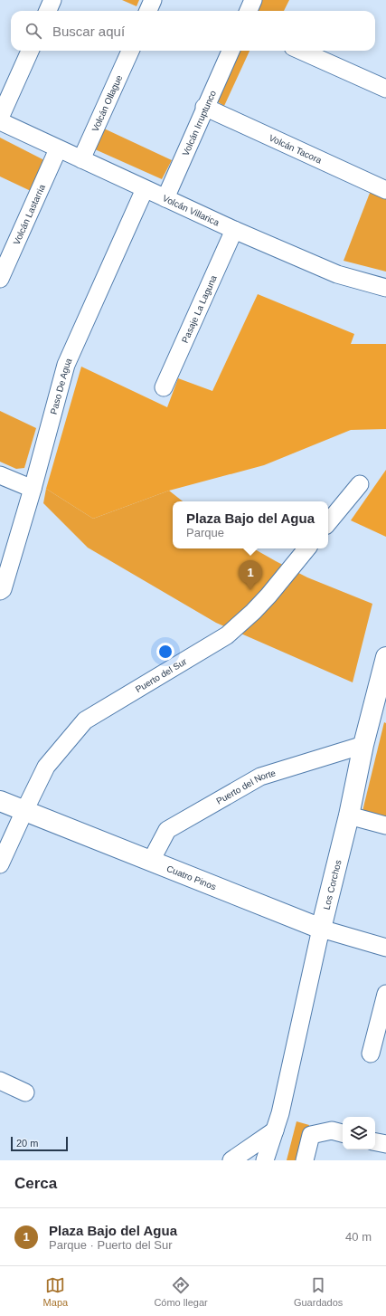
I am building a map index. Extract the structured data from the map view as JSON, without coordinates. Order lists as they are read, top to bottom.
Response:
{
  "streets": {
    "street": [
      "Volcán Ollague",
      "Volcán Irruptunco",
      "Volcán Tacora",
      "Volcán Villarica",
      "Volcán Lastarria",
      "Pasaje La Laguna",
      "Paso De Agua",
      "Puerto del Sur",
      "Puerto del Norte",
      "Cuatro Pinos",
      "Los Corchos"
    ]
  },
  "crossings": [
    ["Volcán Ollague", "Volcán Villarica"],
    ["Volcán Irruptunco", "Volcán Tacora"],
    ["Volcán Irruptunco", "Volcán Villarica"],
    ["Volcán Villarica", "Volcán Lastarria"],
    ["Volcán Villarica", "Pasaje La Laguna"],
    ["Volcán Villarica", "Paso De Agua"],
    ["Puerto del Sur", "Cuatro Pinos"],
    ["Puerto del Norte", "Cuatro Pinos"],
    ["Puerto del Norte", "Los Corchos"],
    ["Cuatro Pinos", "Los Corchos"]
  ],
  "scale_bar": "20 m",
  "page": {
    "search": "Buscar aquí",
    "popup": ["Plaza Bajo del Agua", "Parque"],
    "pins": "1",
    "scale": "20 m",
    "heading": "Cerca",
    "list": [
      {
        "mark": "1",
        "name": "Plaza Bajo del Agua",
        "note": "Parque · Puerto del Sur",
        "value": "40 m"
      }
    ],
    "nav": ["Mapa", "Cómo llegar", "Guardados"]
  }
}
